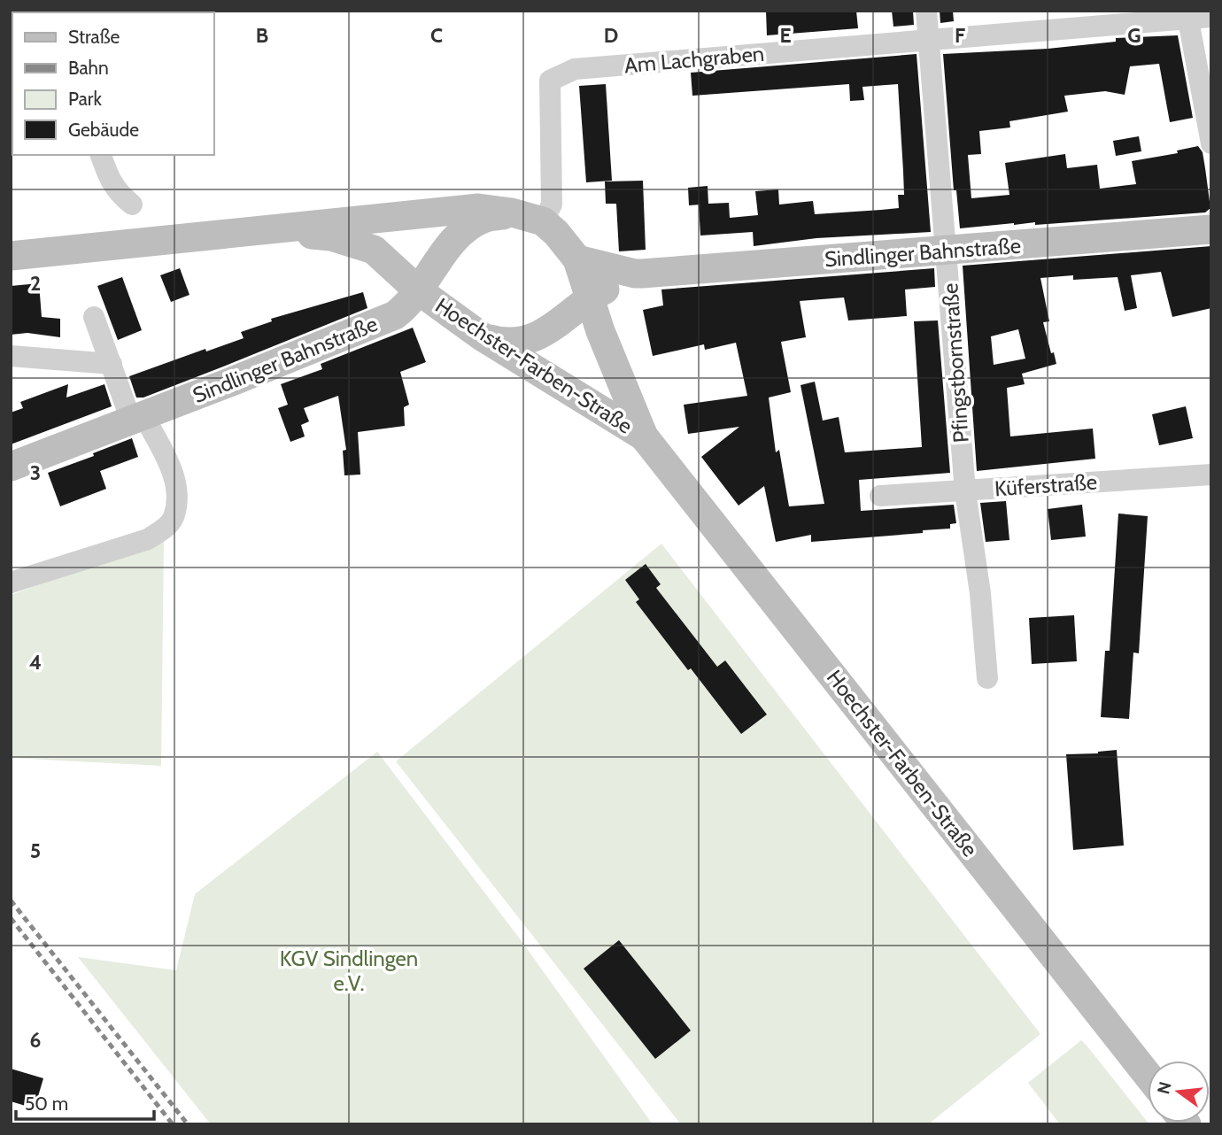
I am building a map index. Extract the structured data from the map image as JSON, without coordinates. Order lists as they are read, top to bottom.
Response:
{
  "streets": {
    "main road": ["Sindlinger Bahnstraße", "Hoechster-Farben-Straße"],
    "street": ["Am Lachgraben", "Pfingstbornstraße", "Küferstraße"]
  },
  "crossings": [
    ["Am Lachgraben", "Sindlinger Bahnstraße"],
    ["Am Lachgraben", "Pfingstbornstraße"],
    ["Am Lachgraben", "Hoechster-Farben-Straße"],
    ["Sindlinger Bahnstraße", "Pfingstbornstraße"],
    ["Sindlinger Bahnstraße", "Hoechster-Farben-Straße"],
    ["Pfingstbornstraße", "Küferstraße"]
  ],
  "parks": ["KGV Sindlingen e.V."],
  "legend": [
    "Straße",
    "Bahn",
    "Park",
    "Gebäude"
  ],
  "scale_bar": "50 m",
  "north": "left",
  "grid": {
    "columns": [
      "B",
      "C",
      "D",
      "E",
      "F",
      "G"
    ],
    "rows": [
      "2",
      "3",
      "4",
      "5",
      "6"
    ]
  }
}
